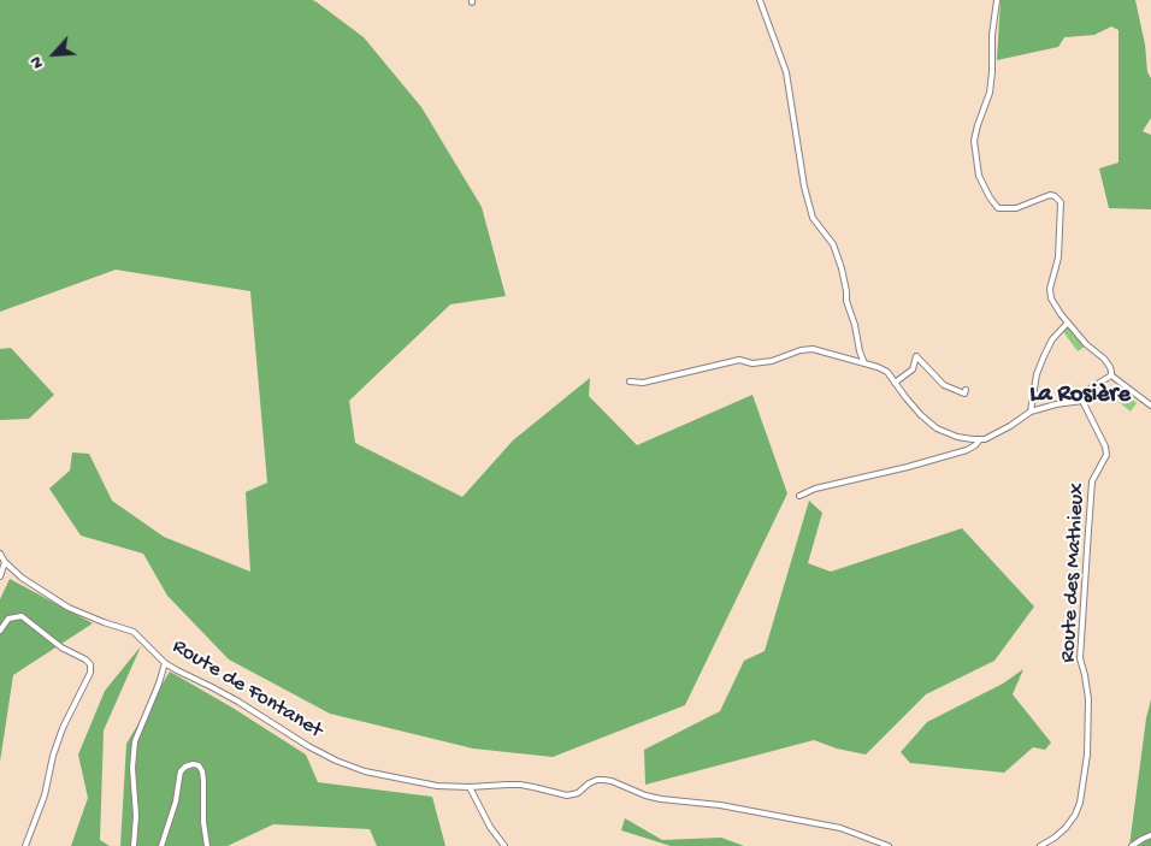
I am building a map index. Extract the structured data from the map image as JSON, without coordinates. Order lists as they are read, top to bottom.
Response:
{
  "streets": {
    "street": ["Route des Mathieux", "Route de Fontanet"]
  },
  "districts": ["La Rosière"],
  "north": "bottom left"
}
